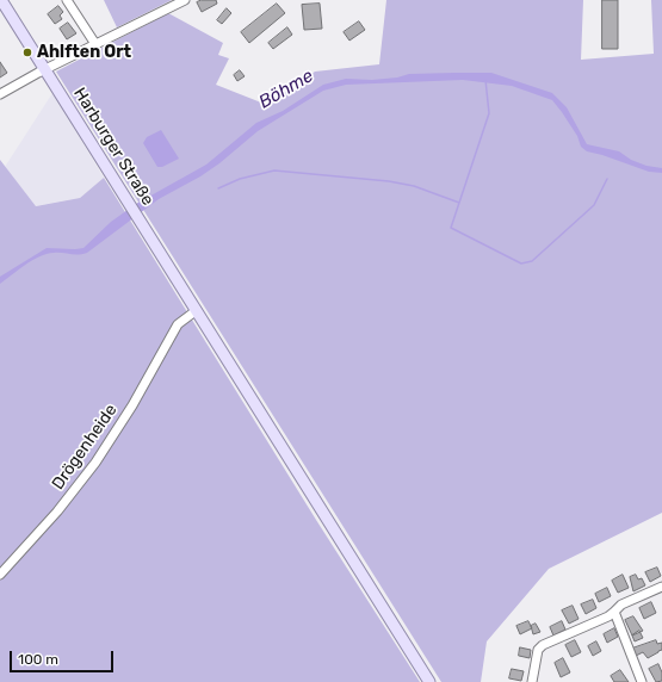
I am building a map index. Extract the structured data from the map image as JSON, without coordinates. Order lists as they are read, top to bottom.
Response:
{
  "streets": {
    "main road": ["Harburger Straße"],
    "street": ["Drögenheide"]
  },
  "crossings": [
    ["Harburger Straße", "Drögenheide"]
  ],
  "water": ["Böhme"],
  "places": ["Ahlften Ort"],
  "scale_bar": "100 m"
}
